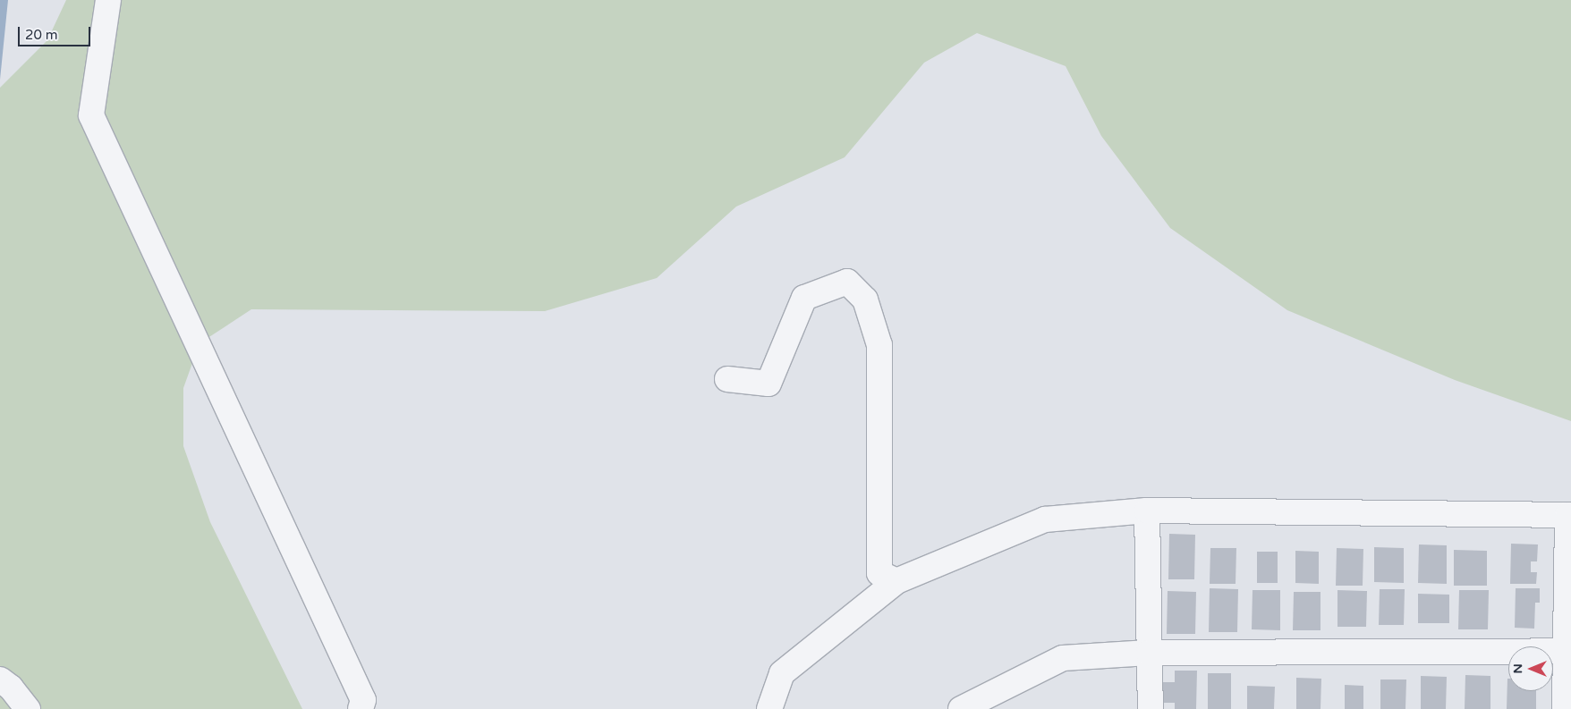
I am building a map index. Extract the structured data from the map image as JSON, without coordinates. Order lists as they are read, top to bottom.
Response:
{
  "scale_bar": "20 m",
  "north": "left"
}
